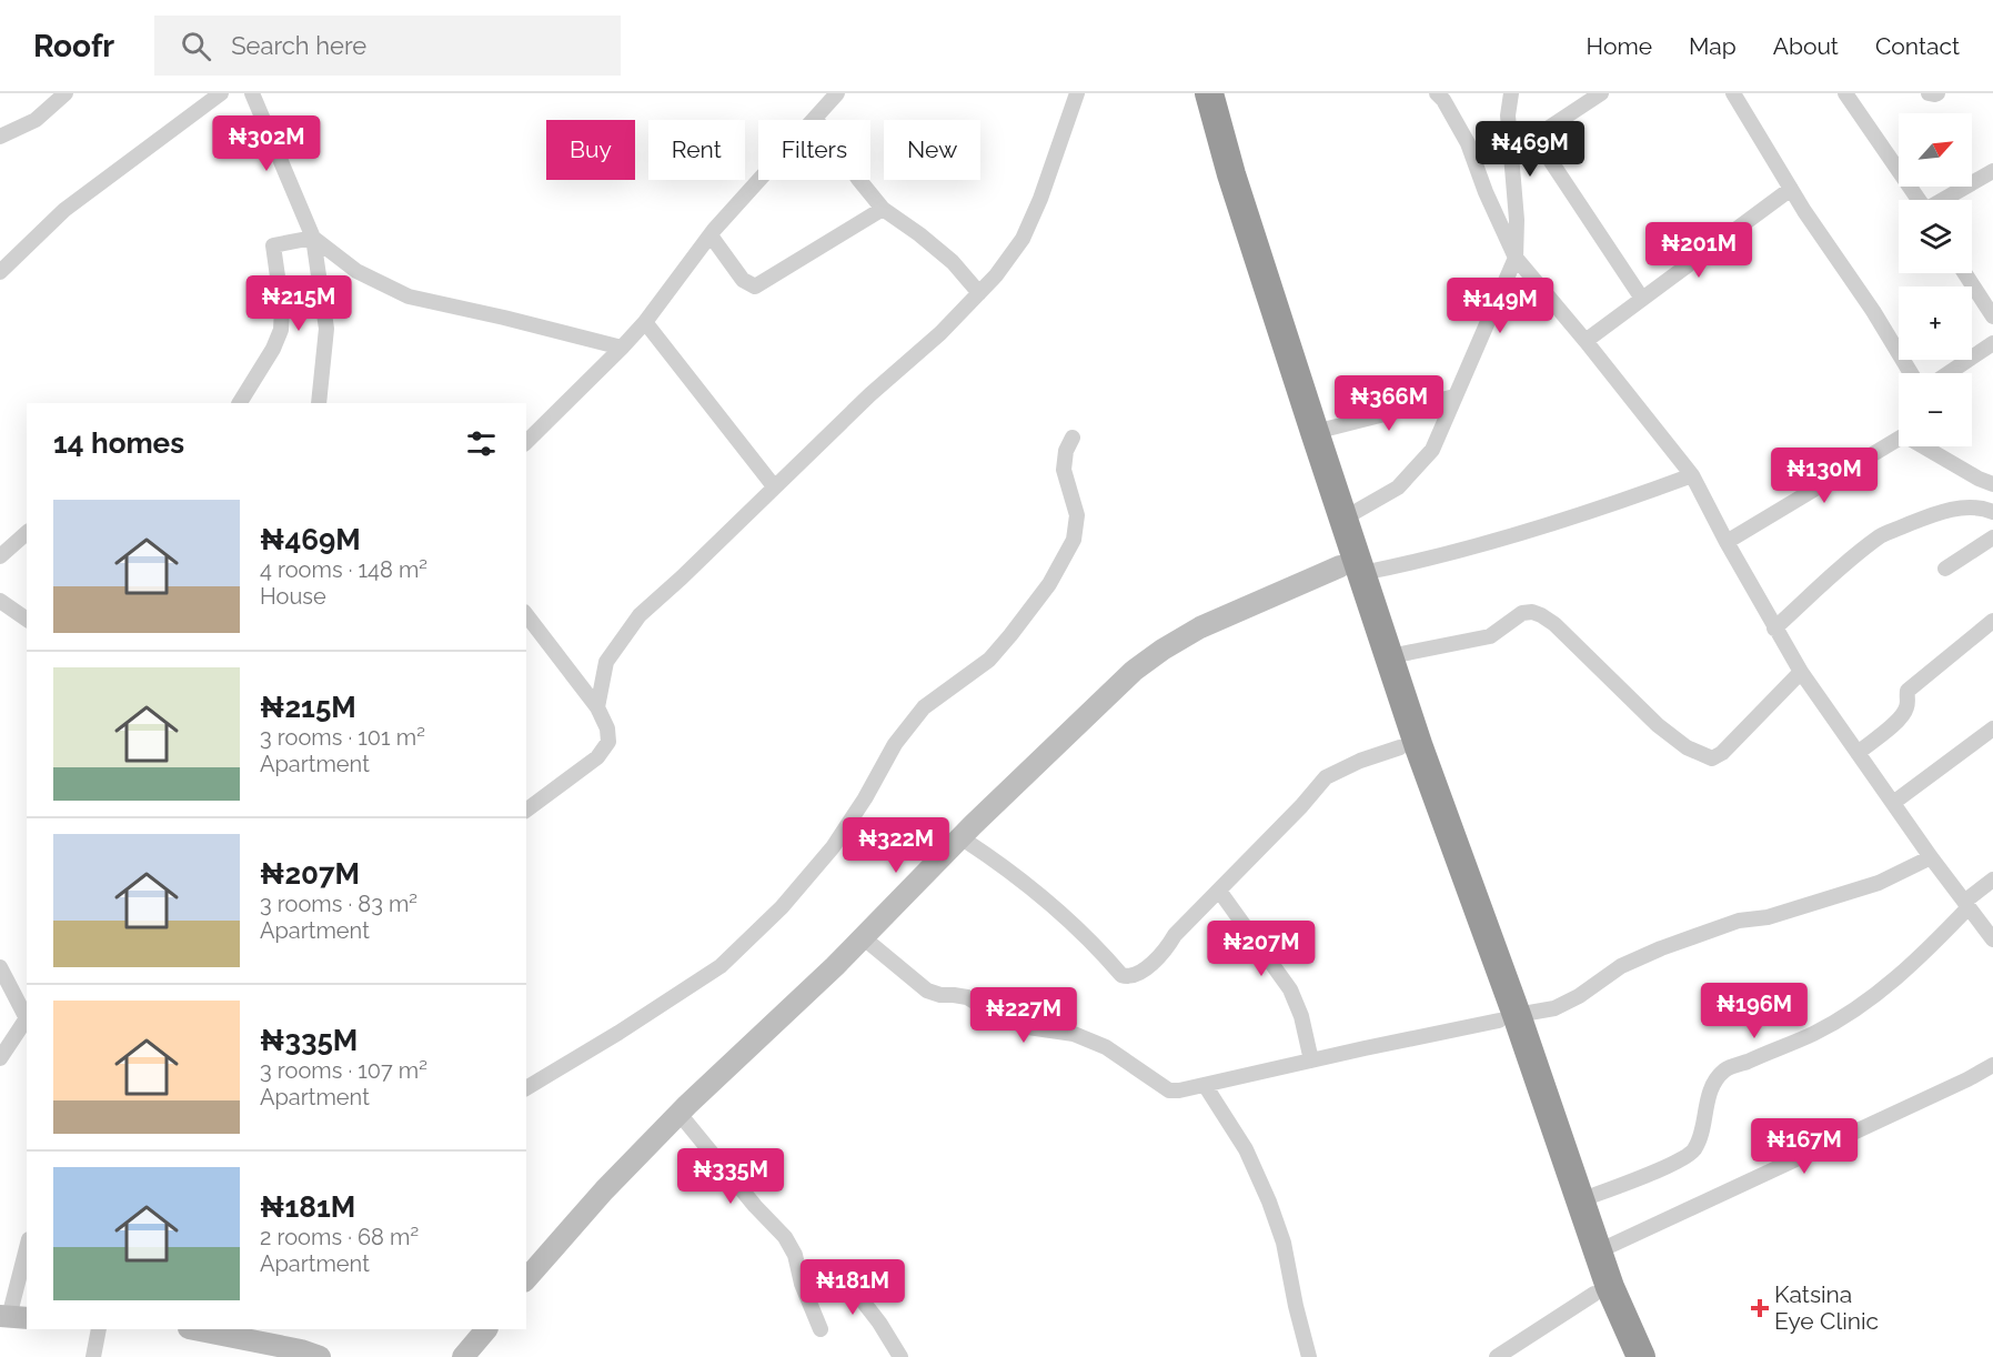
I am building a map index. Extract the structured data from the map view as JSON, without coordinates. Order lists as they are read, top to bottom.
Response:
{
  "places": {
    "health": ["Katsina Eye Clinic"]
  },
  "north": "top right",
  "page": {
    "header": "Roofr",
    "search": "Search here",
    "nav": [
      "Home",
      "Map",
      "About",
      "Contact"
    ],
    "map_buttons": ["+", "−"],
    "price": [
      "₦302M",
      "₦469M",
      "₦201M",
      "₦215M",
      "₦149M",
      "₦366M",
      "₦130M",
      "₦322M",
      "₦207M",
      "₦196M",
      "₦227M",
      "₦167M",
      "₦335M",
      "₦181M"
    ],
    "chip": [
      "Buy",
      "Rent",
      "Filters",
      "New"
    ],
    "heading": "14 homes",
    "list": [
      {
        "name": "₦469M",
        "note": "4 rooms · 148 m² · House"
      },
      {
        "name": "₦215M",
        "note": "3 rooms · 101 m² · Apartment"
      },
      {
        "name": "₦207M",
        "note": "3 rooms · 83 m² · Apartment"
      },
      {
        "name": "₦335M",
        "note": "3 rooms · 107 m² · Apartment"
      },
      {
        "name": "₦181M",
        "note": "2 rooms · 68 m² · Apartment"
      }
    ]
  }
}
